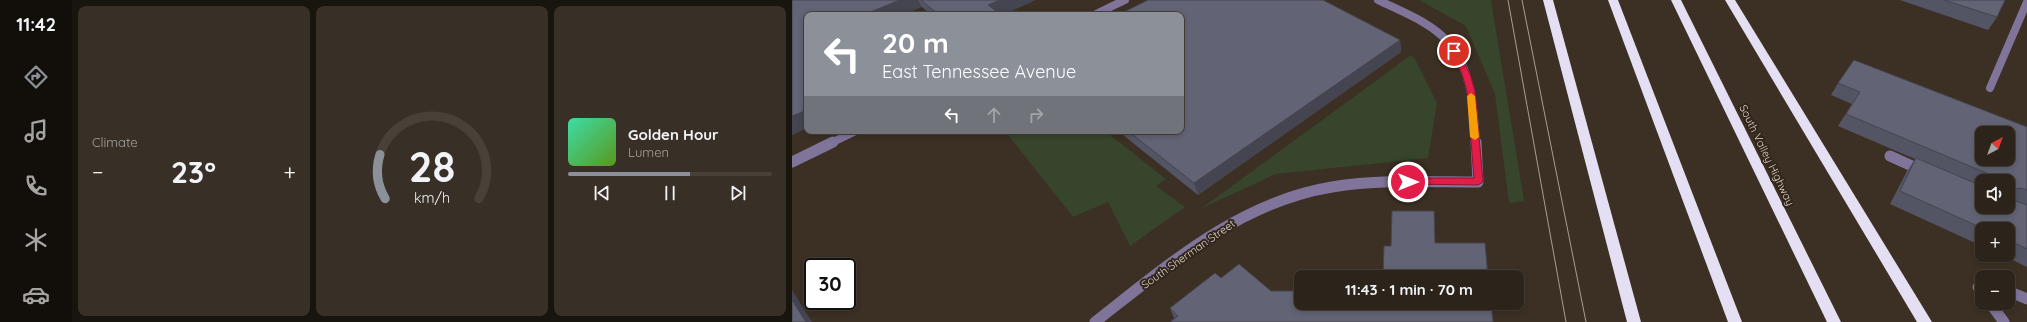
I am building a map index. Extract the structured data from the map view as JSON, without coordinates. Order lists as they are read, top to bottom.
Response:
{
  "streets": {
    "highway": ["South Valley Highway"],
    "street": ["South Sherman Street"]
  },
  "north": "top right",
  "page": {
    "tabs": "11:42",
    "tile": "Climate",
    "turn": ["20 m", "East Tennessee Avenue"],
    "song": ["Golden Hour", "Lumen"],
    "map_buttons": ["+", "−"],
    "heat": ["−", "23°", "+"],
    "limit": "30",
    "trip": "11:43 · 1 min · 70 m",
    "gauge": ["28", "km/h"]
  }
}
